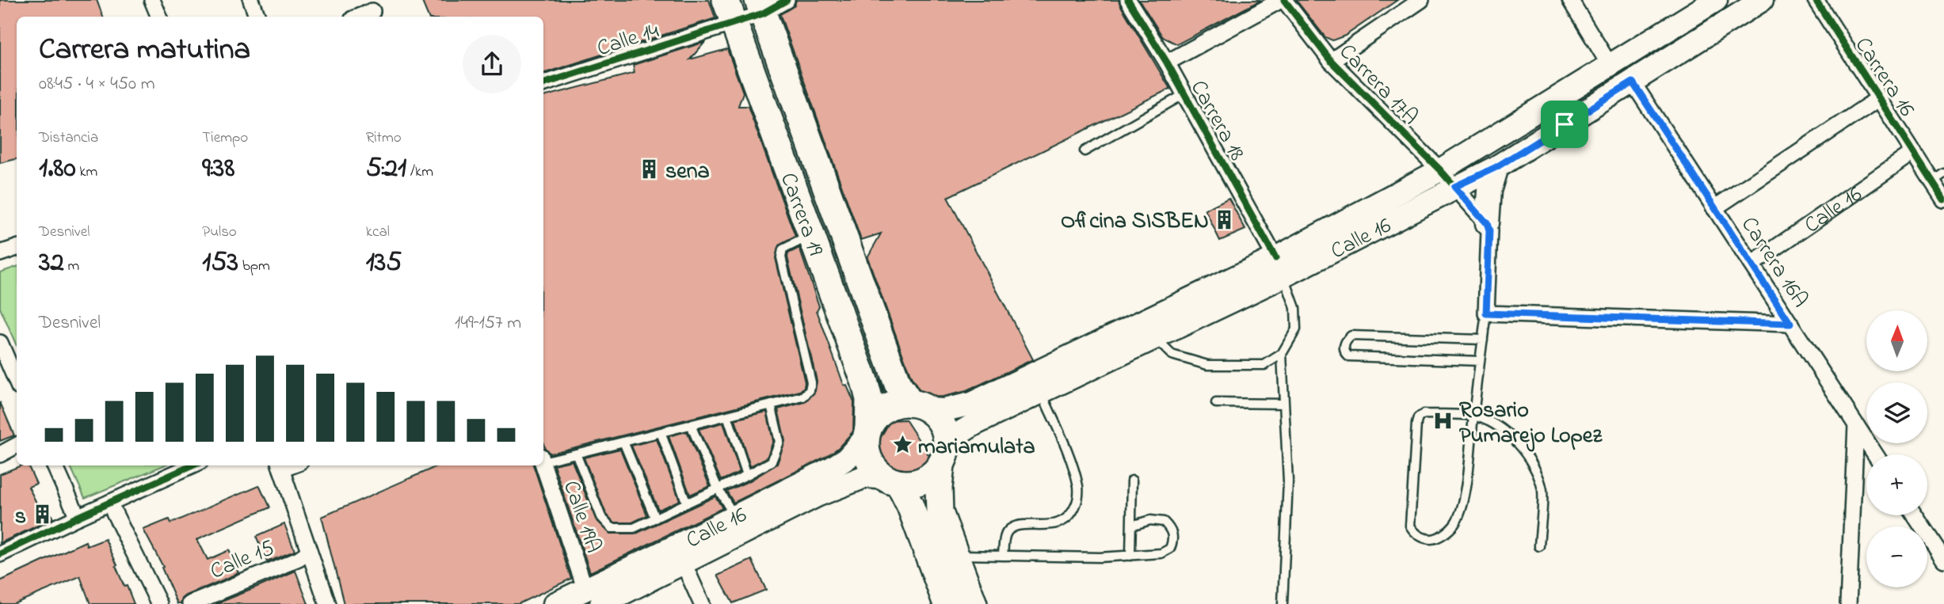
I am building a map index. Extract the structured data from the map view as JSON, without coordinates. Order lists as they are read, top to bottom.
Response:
{
  "streets": {
    "highway": ["Carrera 19"],
    "main road": ["Calle 16"],
    "street": [
      "Calle 14",
      "Carrera 16",
      "Carrera 17A",
      "Carrera 18",
      "Carrera 16A",
      "Calle 19A",
      "Calle 15"
    ]
  },
  "crossings": [
    ["Calle 14", "Carrera 19"],
    ["Carrera 16", "Calle 16"],
    ["Carrera 17A", "Calle 16"],
    ["Carrera 18", "Calle 16"],
    ["Calle 16", "Carrera 19"],
    ["Calle 16", "Carrera 16A"],
    ["Calle 16", "Calle 19A"]
  ],
  "places": {
    "building": ["sena", "Oficina SISBEN", "s"],
    "hospital": ["Rosario Pumarejo Lopez"],
    "place": ["mariamulata"]
  },
  "north": "top",
  "page": {
    "heading": ["Carrera matutina", "08:45 · 4 × 450 m"],
    "stats": [
      ["Distancia", "1.80 km"],
      ["Tiempo", "9:38"],
      ["Ritmo", "5:21 /km"],
      ["Desnivel", "32 m"],
      ["Pulso", "153 bpm"],
      ["kcal", "135"]
    ],
    "chart": ["Desnivel", "149–157 m"],
    "map_buttons": ["+", "−"]
  }
}
